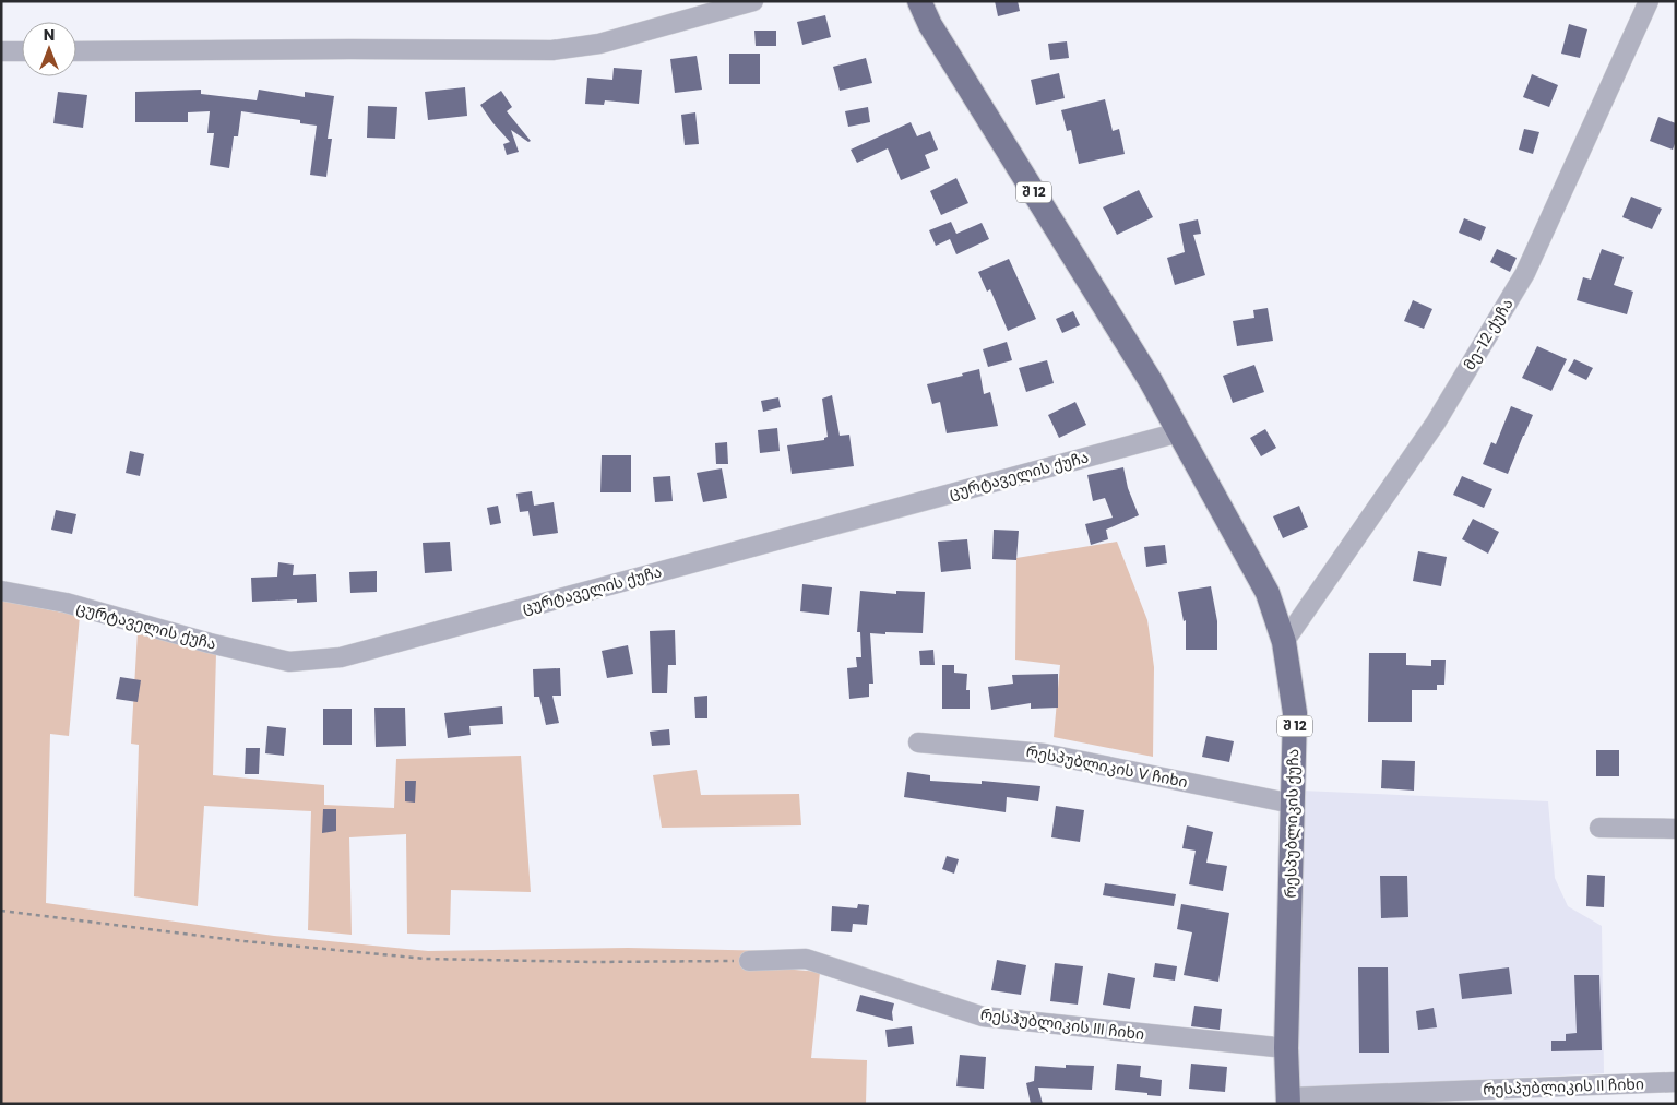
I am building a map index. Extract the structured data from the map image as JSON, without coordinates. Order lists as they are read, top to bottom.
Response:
{
  "streets": {
    "main road": ["შ 12", "რესპუბლიკის ქუჩა"],
    "street": [
      "მე-12 ქუჩა",
      "ცურტაველის ქუჩა",
      "რესპუბლიკის V ჩიხი",
      "რესპუბლიკის III ჩიხი",
      "რესპუბლიკის II ჩიხი"
    ]
  },
  "crossings": [
    ["მე-12 ქუჩა", "რესპუბლიკის ქუჩა"],
    ["ცურტაველის ქუჩა", "რესპუბლიკის ქუჩა"],
    ["რესპუბლიკის V ჩიხი", "რესპუბლიკის ქუჩა"],
    ["რესპუბლიკის ქუჩა", "რესპუბლიკის III ჩიხი"],
    ["რესპუბლიკის ქუჩა", "რესპუბლიკის II ჩიხი"]
  ],
  "north": "top"
}
